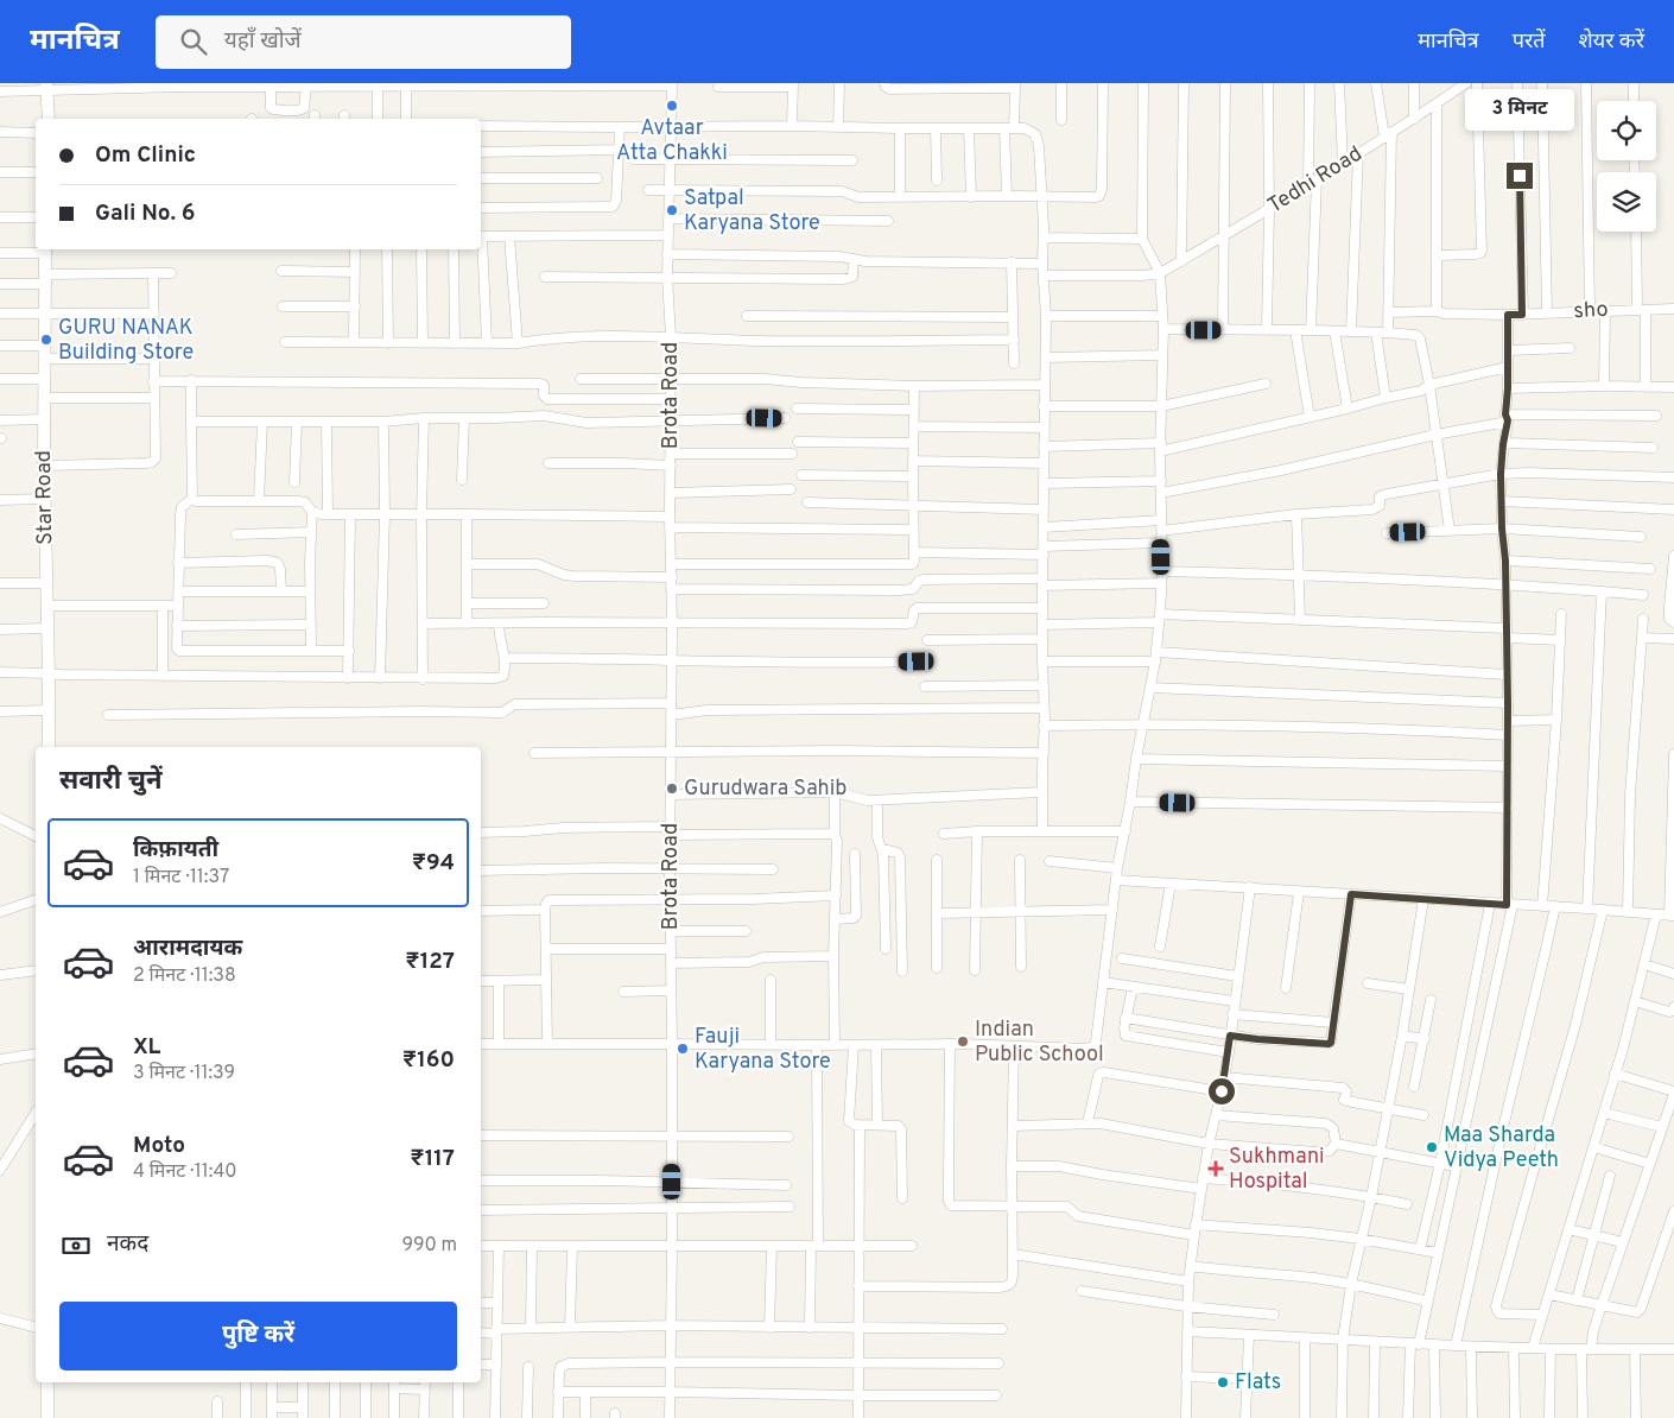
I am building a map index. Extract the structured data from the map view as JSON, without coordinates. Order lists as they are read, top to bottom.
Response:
{
  "streets": {
    "street": [
      "Tedhi Road",
      "sho",
      "Brota Road",
      "Star Road"
    ]
  },
  "places": {
    "other": [
      "Avtaar Atta Chakki",
      "Satpal Karyana Store",
      "GURU NANAK Building Store",
      "Gurudwara Sahib",
      "Indian Public School",
      "Fauji Karyana Store",
      "Maa Sharda Vidya Peeth",
      "Flats"
    ],
    "health": ["Sukhmani Hospital"]
  },
  "page": {
    "header": "मानचित्र",
    "search": "यहाँ खोजें",
    "nav": ["मानचित्र", "परतें", "शेयर करें"],
    "bubble": "3 मिनट",
    "banner": ["Om Clinic", "Gali No. 6"],
    "heading": "सवारी चुनें",
    "list": [
      {
        "name": "किफ़ायती",
        "note": "1 मिनट · 11:37",
        "value": "₹94"
      },
      {
        "name": "आरामदायक",
        "note": "2 मिनट · 11:38",
        "value": "₹127"
      },
      {
        "name": "XL",
        "note": "3 मिनट · 11:39",
        "value": "₹160"
      },
      {
        "name": "Moto",
        "note": "4 मिनट · 11:40",
        "value": "₹117"
      }
    ],
    "pay": ["नकद", "990 m"],
    "buttons": "पुष्टि करें"
  }
}
